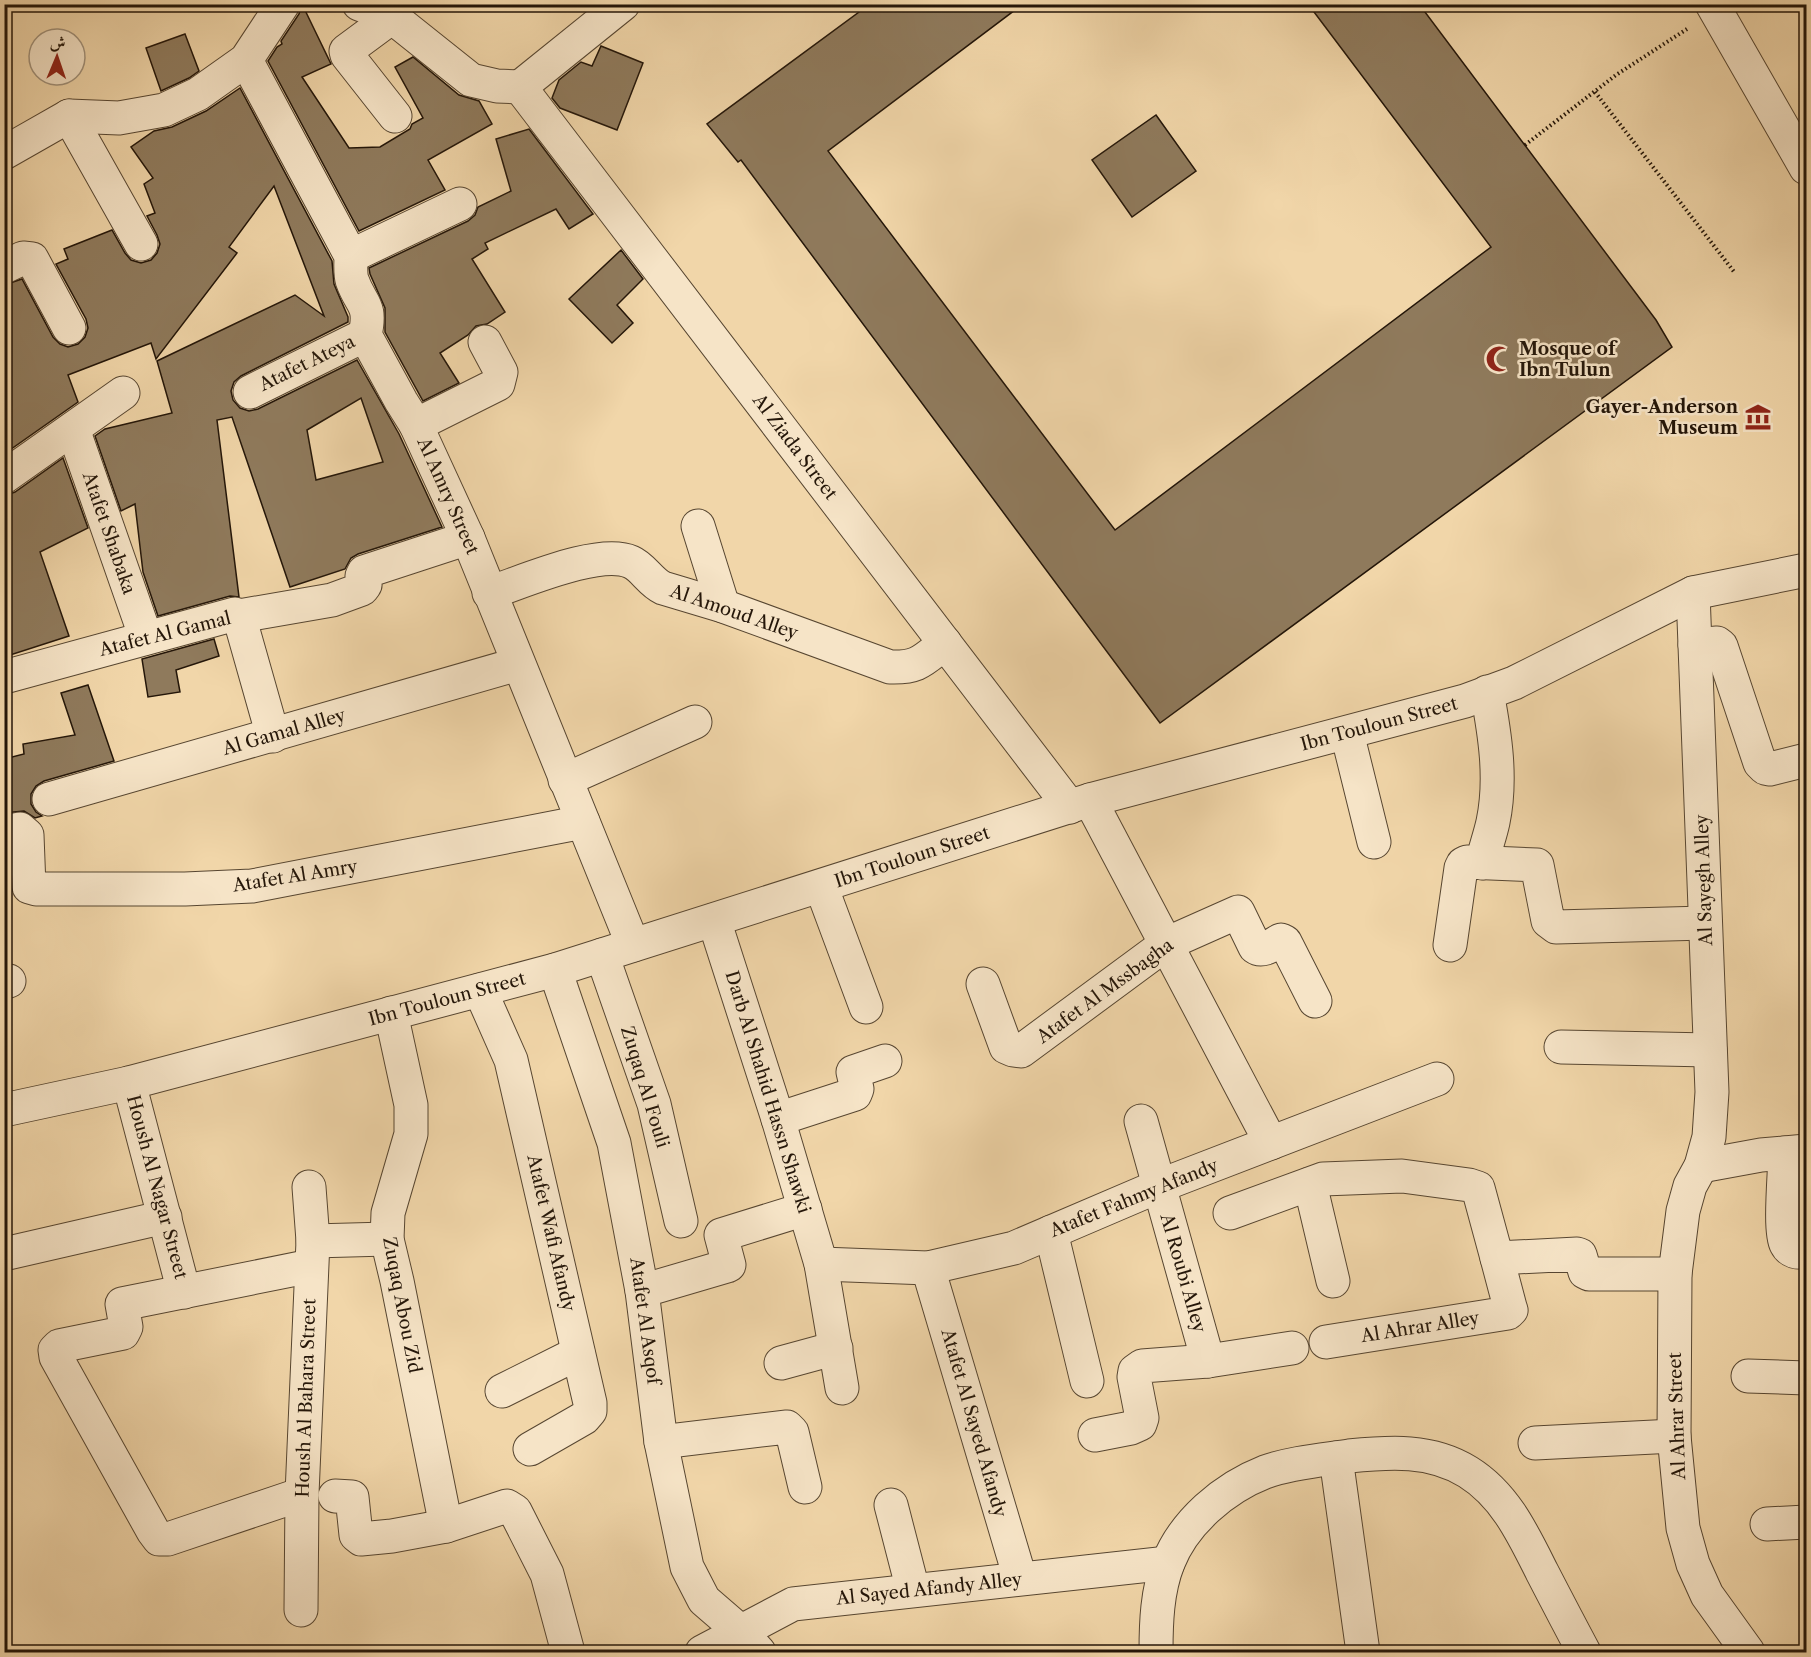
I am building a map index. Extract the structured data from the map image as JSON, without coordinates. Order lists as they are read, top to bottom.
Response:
{
  "streets": {
    "street": [
      "Atafet Ateya",
      "Al Ziada Street",
      "Al Amry Street",
      "Atafet Shabaka",
      "Al Amoud Alley",
      "Atafet Al Gamal",
      "Ibn Touloun Street",
      "Al Gamal Alley",
      "Atafet Al Amry",
      "Al Sayegh Alley",
      "Atafet Al Mssbagha",
      "Zuqaq Al Fouli",
      "Darb Al Shahid Hassn Shawki",
      "Housh Al Nagar Street",
      "Atafet Fahmy Afandy",
      "Atafet Wafi Afandy",
      "Al Roubi Alley",
      "Zuqaq Abou Zid",
      "Atafet Al Asqof",
      "Al Ahrar Alley",
      "Housh Al Bahara Street",
      "Al Ahrar Street",
      "Atafet Al Sayed Afandy",
      "Al Sayed Afandy Alley"
    ]
  },
  "crossings": [
    ["Atafet Ateya", "Al Amry Street"],
    ["Al Ziada Street", "Al Amoud Alley"],
    ["Al Ziada Street", "Ibn Touloun Street"],
    ["Al Ziada Street", "Atafet Al Mssbagha"],
    ["Al Ziada Street", "Atafet Fahmy Afandy"],
    ["Al Amry Street", "Al Amoud Alley"],
    ["Al Amry Street", "Ibn Touloun Street"],
    ["Al Amry Street", "Al Gamal Alley"],
    ["Al Amry Street", "Atafet Al Amry"],
    ["Atafet Shabaka", "Atafet Al Gamal"],
    ["Atafet Al Gamal", "Al Gamal Alley"],
    ["Ibn Touloun Street", "Al Sayegh Alley"],
    ["Ibn Touloun Street", "Zuqaq Al Fouli"],
    ["Ibn Touloun Street", "Darb Al Shahid Hassn Shawki"],
    ["Ibn Touloun Street", "Housh Al Nagar Street"],
    ["Ibn Touloun Street", "Atafet Wafi Afandy"],
    ["Ibn Touloun Street", "Zuqaq Abou Zid"],
    ["Ibn Touloun Street", "Atafet Al Asqof"],
    ["Al Sayegh Alley", "Al Ahrar Street"],
    ["Darb Al Shahid Hassn Shawki", "Atafet Fahmy Afandy"],
    ["Atafet Fahmy Afandy", "Al Roubi Alley"],
    ["Atafet Fahmy Afandy", "Atafet Al Sayed Afandy"],
    ["Atafet Al Asqof", "Al Sayed Afandy Alley"],
    ["Atafet Al Sayed Afandy", "Al Sayed Afandy Alley"]
  ],
  "places": {
    "mosque": ["Mosque of Ibn Tulun"],
    "museum": ["Gayer-Anderson Museum"]
  },
  "north": "top"
}
